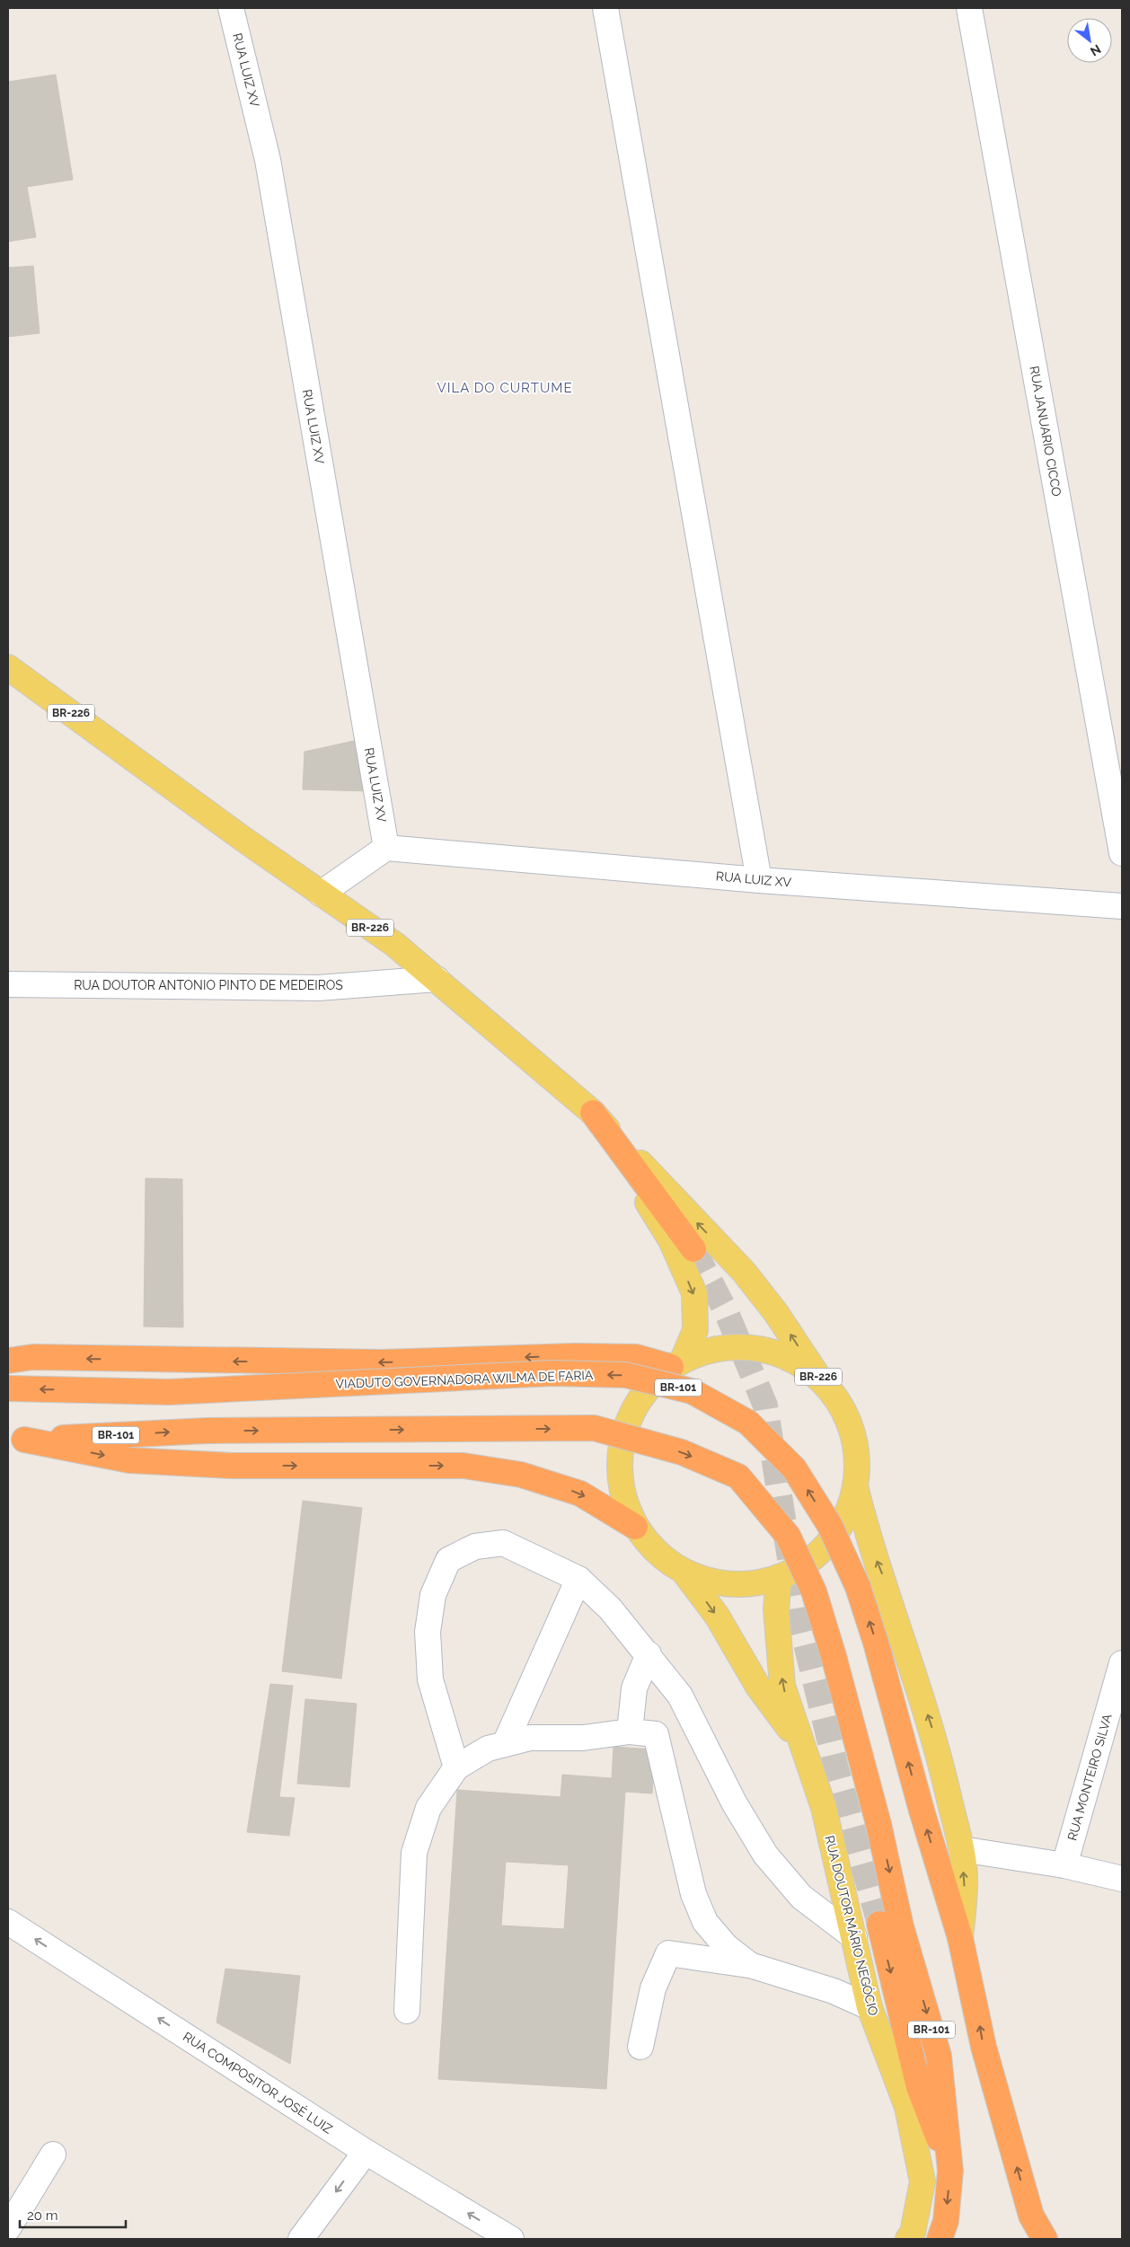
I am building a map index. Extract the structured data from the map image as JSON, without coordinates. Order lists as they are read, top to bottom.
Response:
{
  "streets": {
    "highway": ["VIADUTO GOVERNADORA WILMA DE FARIA", "BR-101"],
    "main road": ["BR-226", "RUA DOUTOR MÁRIO NEGÓCIO"],
    "street": [
      "RUA LUIZ XV",
      "RUA JANUARIO CICCO",
      "RUA DOUTOR ANTONIO PINTO DE MEDEIROS",
      "RUA MONTEIRO SILVA",
      "RUA COMPOSITOR JOSÉ LUIZ"
    ]
  },
  "crossings": [
    ["BR-226", "RUA DOUTOR ANTONIO PINTO DE MEDEIROS"],
    ["BR-226", "RUA DOUTOR MÁRIO NEGÓCIO"],
    ["VIADUTO GOVERNADORA WILMA DE FARIA", "BR-101"]
  ],
  "one_way": ["RUA COMPOSITOR JOSÉ LUIZ"],
  "districts": ["VILA DO CURTUME"],
  "scale_bar": "20 m",
  "north": "bottom right"
}
